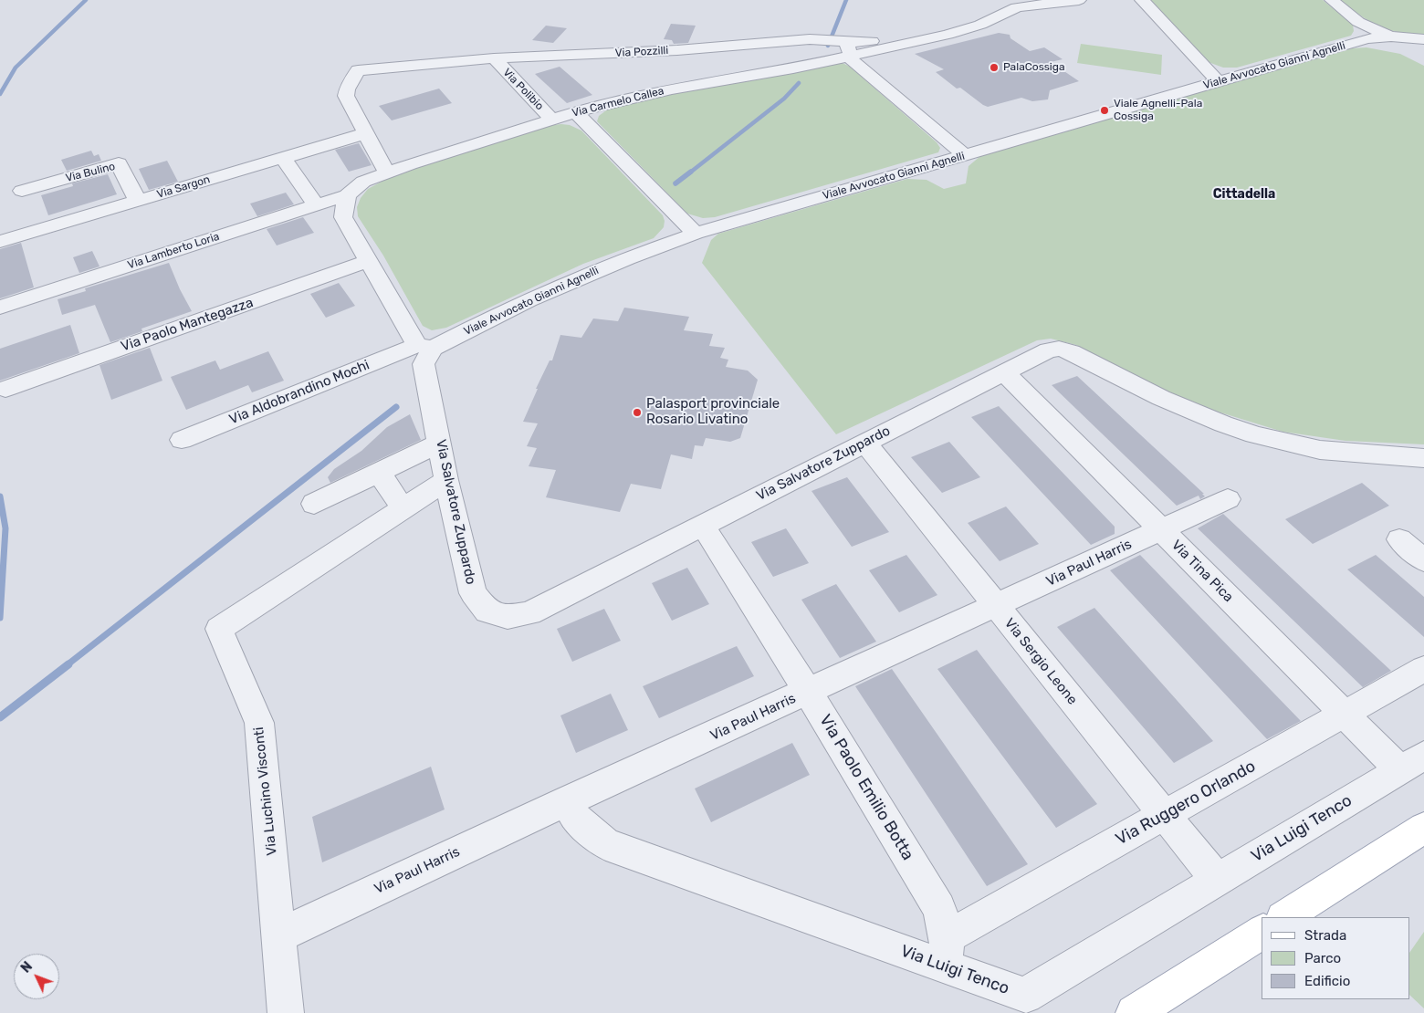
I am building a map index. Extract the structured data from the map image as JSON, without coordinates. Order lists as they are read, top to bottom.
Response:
{
  "streets": {
    "street": [
      "Via Pozzilli",
      "Viale Avvocato Gianni Agnelli",
      "Via Polibio",
      "Via Carmelo Callea",
      "Via Bulino",
      "Via Sargon",
      "Via Lamberto Loria",
      "Via Paolo Mantegazza",
      "Via Aldobrandino Mochi",
      "Via Salvatore Zuppardo",
      "Via Paul Harris",
      "Via Tina Pica",
      "Via Sergio Leone",
      "Via Paolo Emilio Botta",
      "Via Luchino Visconti",
      "Via Ruggero Orlando",
      "Via Luigi Tenco"
    ]
  },
  "crossings": [
    ["Via Pozzilli", "Via Polibio"],
    ["Via Pozzilli", "Via Carmelo Callea"],
    ["Via Pozzilli", "Via Sargon"],
    ["Viale Avvocato Gianni Agnelli", "Via Aldobrandino Mochi"],
    ["Viale Avvocato Gianni Agnelli", "Via Salvatore Zuppardo"],
    ["Via Polibio", "Via Carmelo Callea"],
    ["Via Carmelo Callea", "Via Lamberto Loria"],
    ["Via Bulino", "Via Sargon"],
    ["Via Aldobrandino Mochi", "Via Salvatore Zuppardo"],
    ["Via Salvatore Zuppardo", "Via Tina Pica"],
    ["Via Salvatore Zuppardo", "Via Sergio Leone"],
    ["Via Salvatore Zuppardo", "Via Paolo Emilio Botta"],
    ["Via Salvatore Zuppardo", "Via Luchino Visconti"],
    ["Via Paul Harris", "Via Tina Pica"],
    ["Via Paul Harris", "Via Sergio Leone"],
    ["Via Paul Harris", "Via Paolo Emilio Botta"],
    ["Via Paul Harris", "Via Luchino Visconti"],
    ["Via Paul Harris", "Via Luigi Tenco"],
    ["Via Tina Pica", "Via Ruggero Orlando"],
    ["Via Tina Pica", "Via Luigi Tenco"],
    ["Via Sergio Leone", "Via Ruggero Orlando"],
    ["Via Sergio Leone", "Via Luigi Tenco"],
    ["Via Paolo Emilio Botta", "Via Ruggero Orlando"],
    ["Via Paolo Emilio Botta", "Via Luigi Tenco"],
    ["Via Ruggero Orlando", "Via Luigi Tenco"]
  ],
  "districts": ["Cittadella"],
  "places": ["PalaCossiga", "Viale Agnelli-Pala Cossiga", "Palasport provinciale Rosario Livatino"],
  "legend": ["Strada", "Parco", "Edificio"],
  "north": "top left"
}
